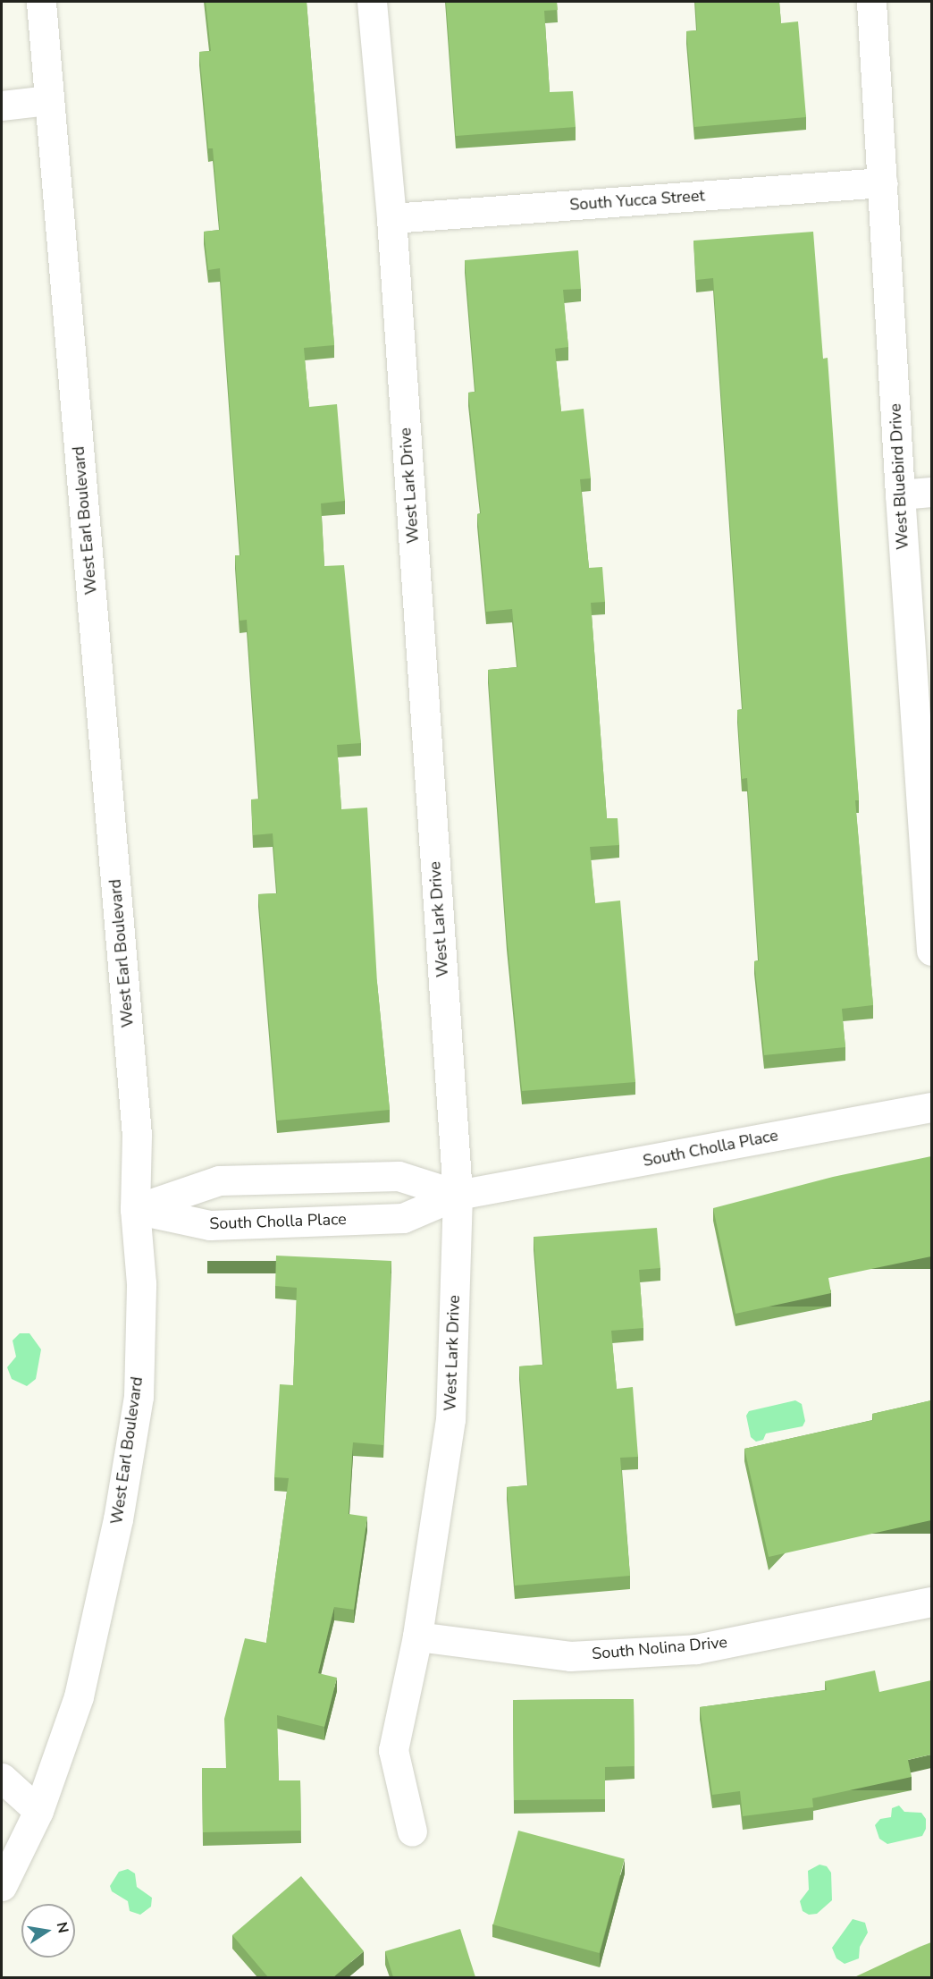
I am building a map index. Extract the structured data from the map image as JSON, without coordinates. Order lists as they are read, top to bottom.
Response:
{
  "streets": {
    "street": [
      "South Yucca Street",
      "West Bluebird Drive",
      "West Lark Drive",
      "West Earl Boulevard",
      "South Cholla Place",
      "South Nolina Drive"
    ]
  },
  "crossings": [
    ["South Yucca Street", "West Bluebird Drive"],
    ["South Yucca Street", "West Lark Drive"],
    ["West Lark Drive", "South Cholla Place"],
    ["West Lark Drive", "South Nolina Drive"],
    ["West Earl Boulevard", "South Cholla Place"]
  ],
  "north": "right"
}
